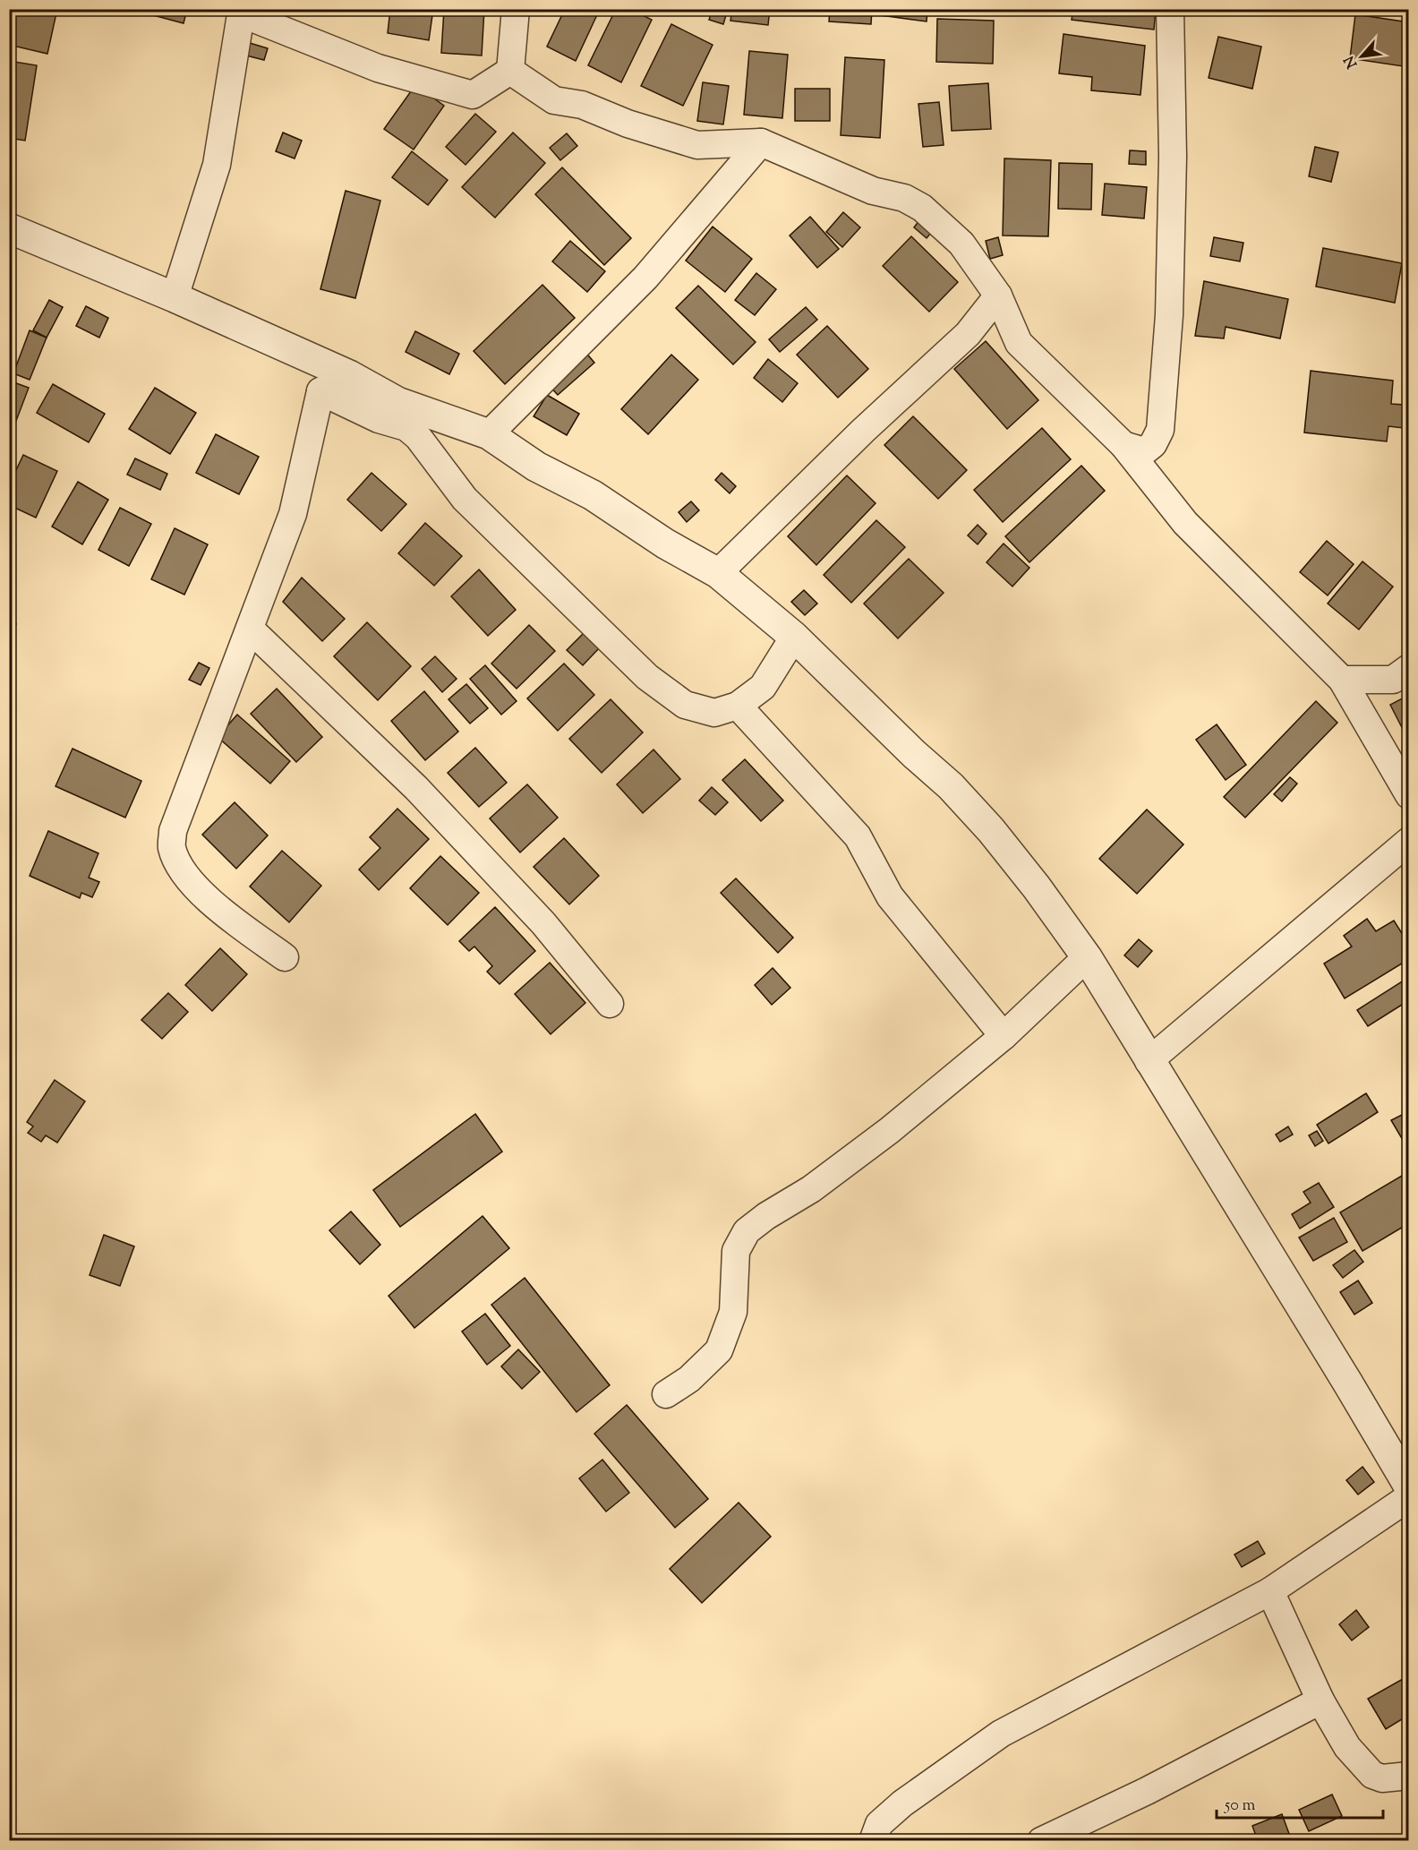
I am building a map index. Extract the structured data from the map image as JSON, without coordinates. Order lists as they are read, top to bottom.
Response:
{
  "scale_bar": "50 m",
  "north": "bottom left"
}
